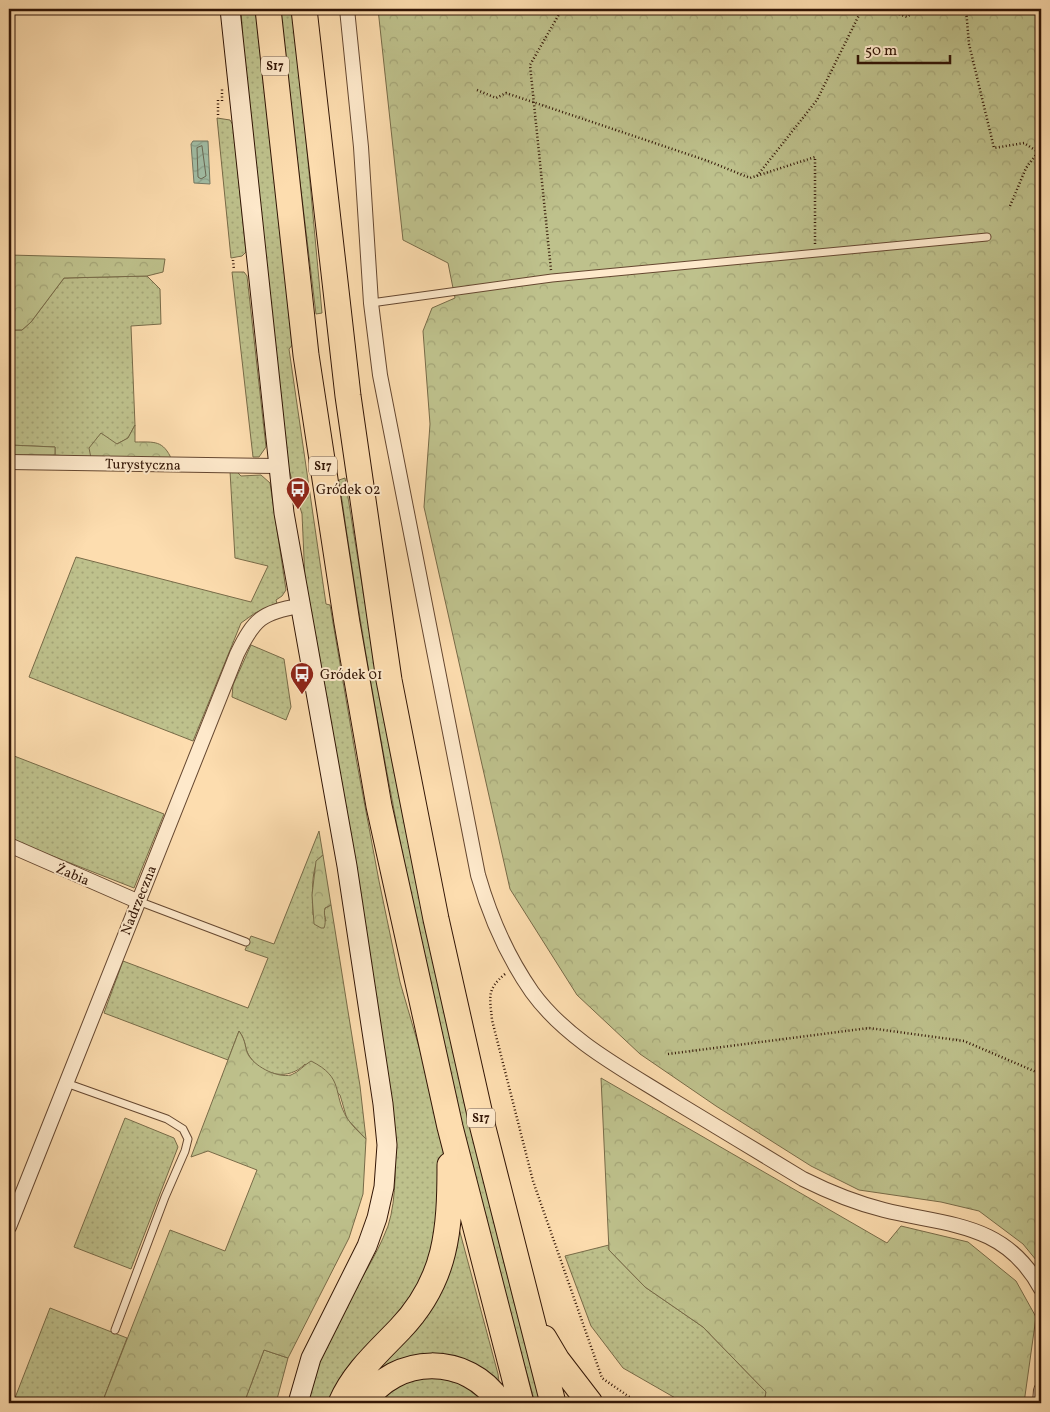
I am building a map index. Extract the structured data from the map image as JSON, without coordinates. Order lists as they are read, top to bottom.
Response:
{
  "streets": {
    "highway": ["S17"],
    "street": ["Turystyczna", "Żabia", "Nadrzeczna"]
  },
  "crossings": [
    ["Żabia", "Nadrzeczna"]
  ],
  "places": {
    "bus stop": ["Gródek 02", "Gródek 01"]
  },
  "scale_bar": "50 m"
}
